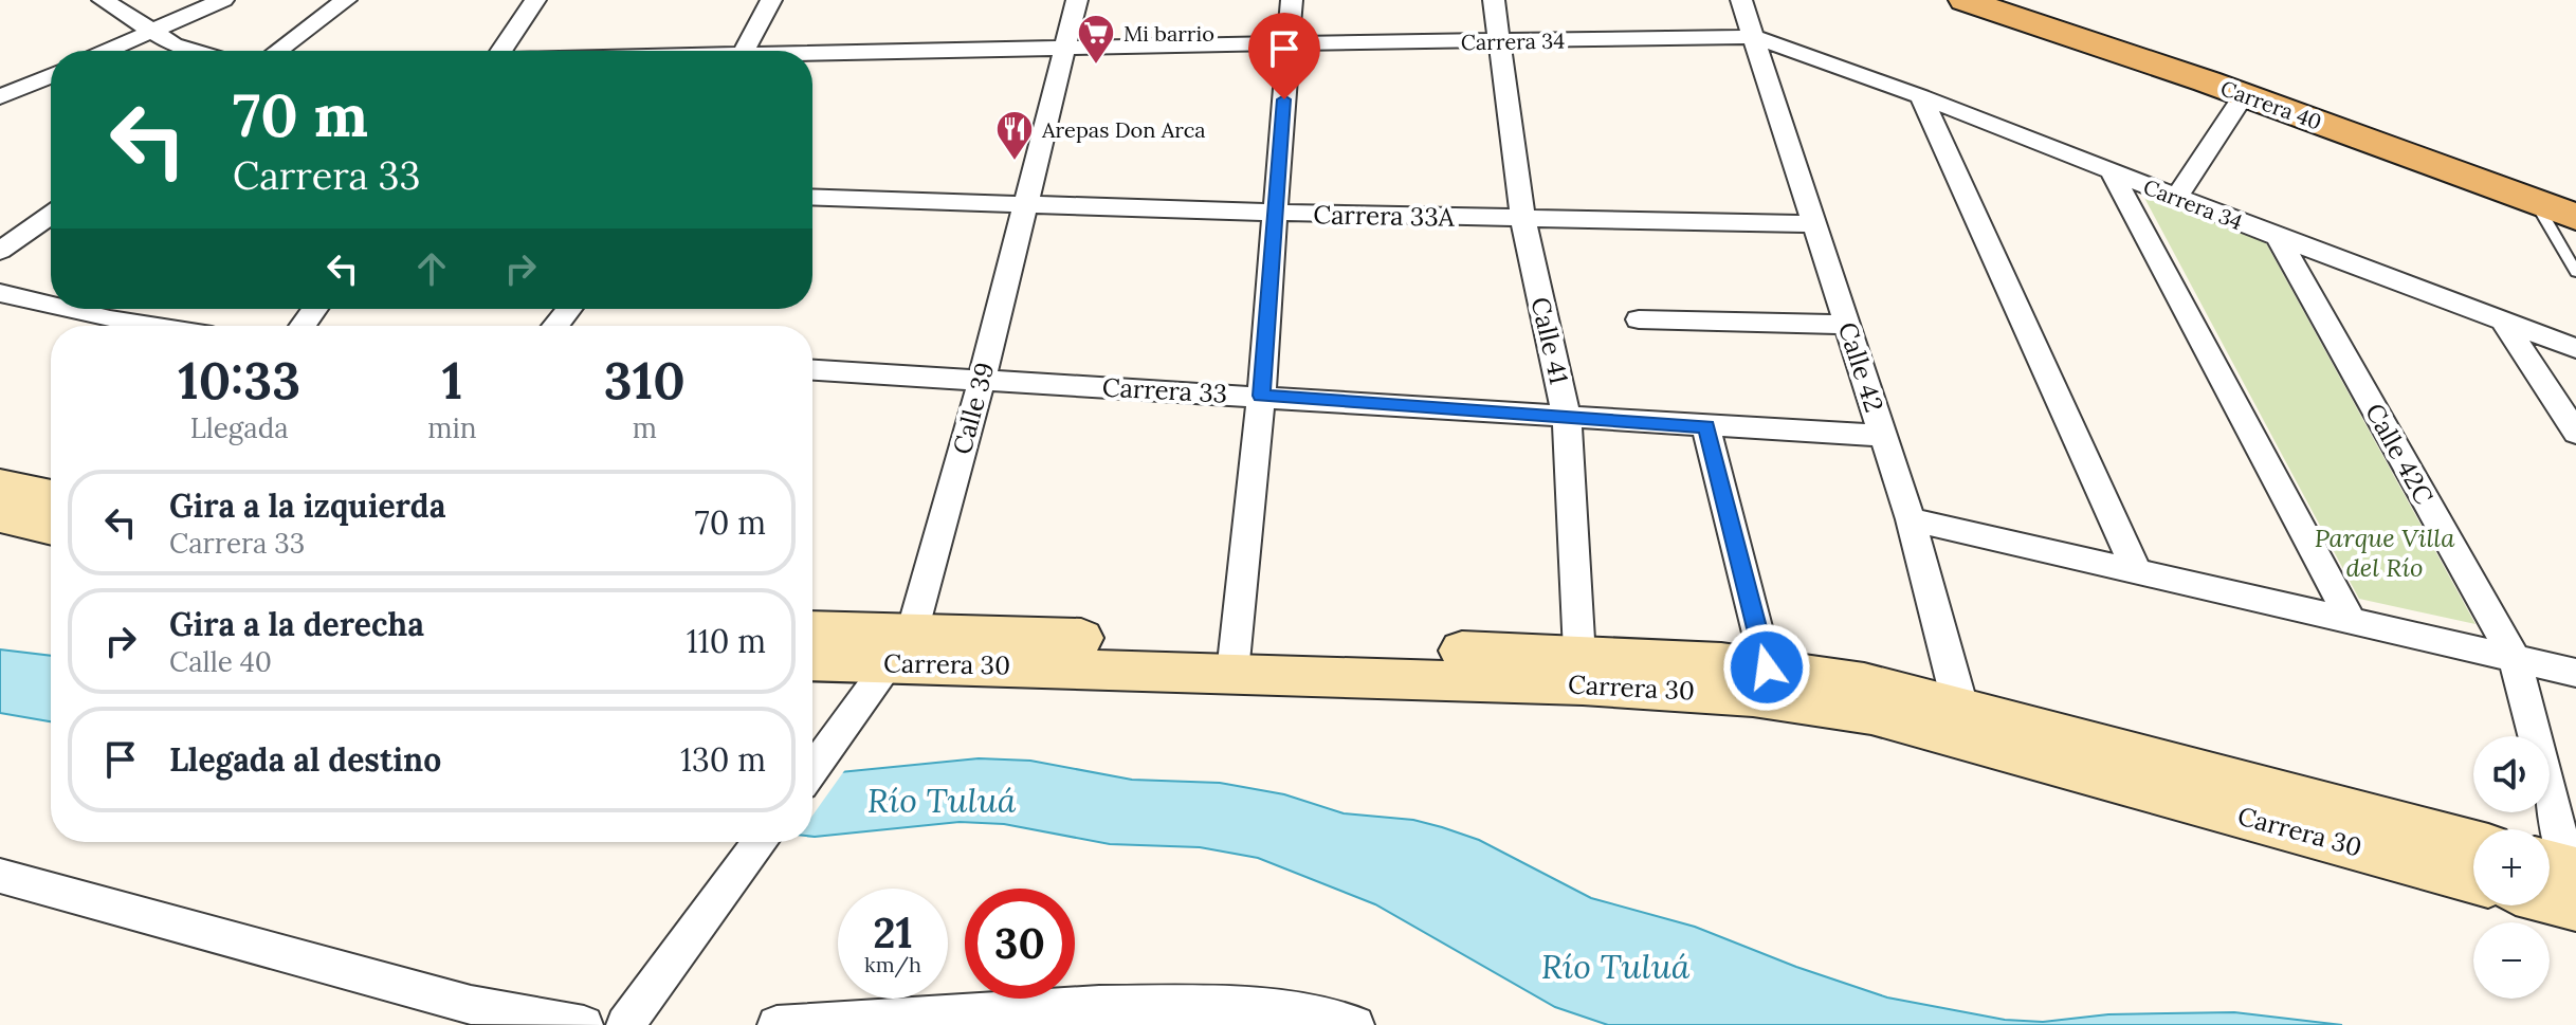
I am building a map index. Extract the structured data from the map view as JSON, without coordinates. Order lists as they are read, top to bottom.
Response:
{
  "streets": {
    "main road": ["Carrera 40", "Carrera 30"],
    "street": [
      "Carrera 34",
      "Carrera 33A",
      "Calle 41",
      "Calle 42",
      "Carrera 33",
      "Calle 39",
      "Calle 42C"
    ]
  },
  "crossings": [
    ["Carrera 34", "Calle 41"],
    ["Carrera 34", "Calle 42"],
    ["Carrera 34", "Calle 39"],
    ["Carrera 34", "Calle 42C"],
    ["Carrera 33A", "Calle 41"],
    ["Carrera 33A", "Calle 42"],
    ["Carrera 33A", "Calle 39"],
    ["Calle 41", "Carrera 33"],
    ["Calle 41", "Carrera 30"],
    ["Calle 42", "Carrera 33"],
    ["Calle 42", "Carrera 30"],
    ["Carrera 33", "Calle 39"],
    ["Calle 39", "Carrera 30"]
  ],
  "water": ["Río Tuluá"],
  "parks": ["Parque Villa del Río"],
  "places": {
    "supermarket": ["Mi barrio"],
    "restaurant": ["Arepas Don Arca"]
  },
  "page": {
    "turn": ["70 m", "Carrera 33"],
    "eta": [
      "10:33",
      "Llegada",
      "1",
      "min",
      "310",
      "m"
    ],
    "list": [
      {
        "name": "Gira a la izquierda",
        "note": "Carrera 33",
        "value": "70 m"
      },
      {
        "name": "Gira a la derecha",
        "note": "Calle 40",
        "value": "110 m"
      },
      {
        "name": "Llegada al destino",
        "value": "130 m"
      }
    ],
    "map_buttons": ["+", "−"],
    "speed": "21 km/h",
    "limit": "30"
  }
}
